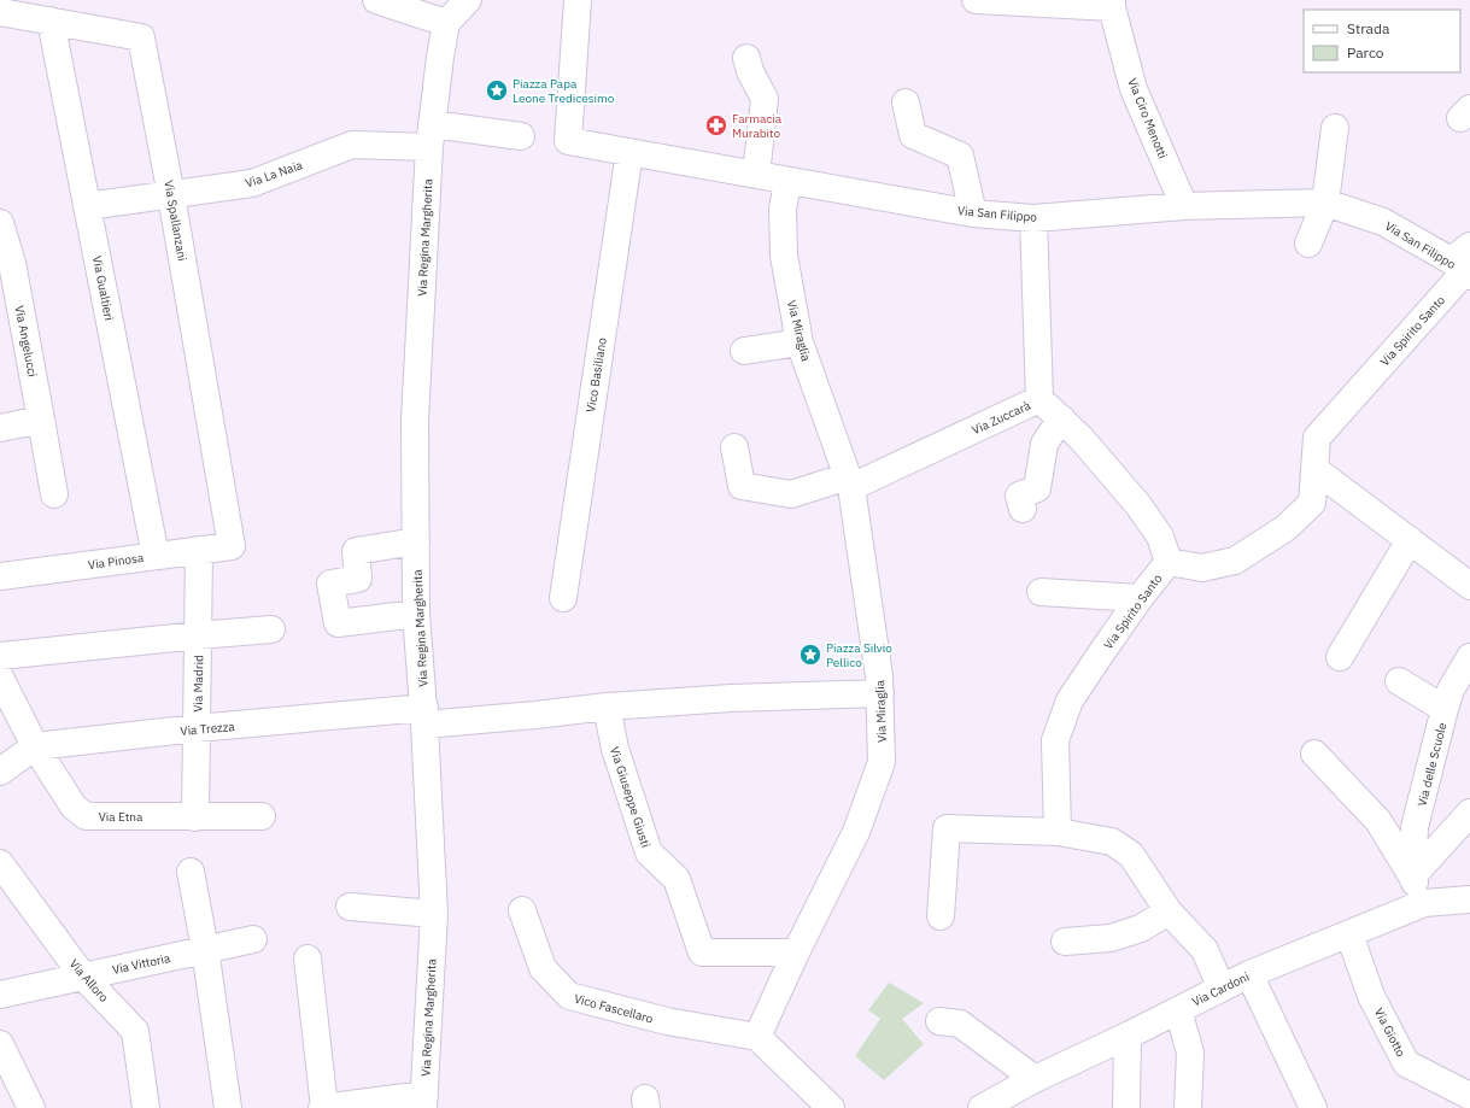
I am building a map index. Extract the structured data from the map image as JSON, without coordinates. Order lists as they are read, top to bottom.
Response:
{
  "streets": {
    "street": [
      "Via Ciro Menotti",
      "Via La Naia",
      "Via San Filippo",
      "Via Spallanzani",
      "Via Regina Margherita",
      "Via Gualtieri",
      "Via Miraglia",
      "Via Spirito Santo",
      "Via Angelucci",
      "Vico Basiliano",
      "Via Zuccarà",
      "Via Pinosa",
      "Via Madrid",
      "Via Trezza",
      "Via delle Scuole",
      "Via Giuseppe Giusti",
      "Via Etna",
      "Via Vittoria",
      "Via Alloro",
      "Via Cardoni",
      "Vico Fascellaro",
      "Via Giotto"
    ]
  },
  "crossings": [
    ["Via Ciro Menotti", "Via San Filippo"],
    ["Via La Naia", "Via Spallanzani"],
    ["Via La Naia", "Via Regina Margherita"],
    ["Via La Naia", "Via Gualtieri"],
    ["Via San Filippo", "Via Miraglia"],
    ["Via San Filippo", "Via Spirito Santo"],
    ["Via San Filippo", "Vico Basiliano"],
    ["Via San Filippo", "Via Zuccarà"],
    ["Via Spallanzani", "Via Gualtieri"],
    ["Via Spallanzani", "Via Pinosa"],
    ["Via Regina Margherita", "Via Trezza"],
    ["Via Gualtieri", "Via Pinosa"],
    ["Via Miraglia", "Via Zuccarà"],
    ["Via Miraglia", "Via Trezza"],
    ["Via Miraglia", "Via Giuseppe Giusti"],
    ["Via Miraglia", "Vico Fascellaro"],
    ["Via Pinosa", "Via Madrid"],
    ["Via Madrid", "Via Trezza"],
    ["Via Madrid", "Via Etna"],
    ["Via Trezza", "Via Giuseppe Giusti"],
    ["Via Trezza", "Via Etna"],
    ["Via Vittoria", "Via Alloro"],
    ["Via Cardoni", "Via Giotto"]
  ],
  "places": {
    "place": ["Piazza Papa Leone Tredicesimo", "Piazza Silvio Pellico"],
    "pharmacy": ["Farmacia Murabito"]
  },
  "legend": ["Strada", "Parco"]
}
